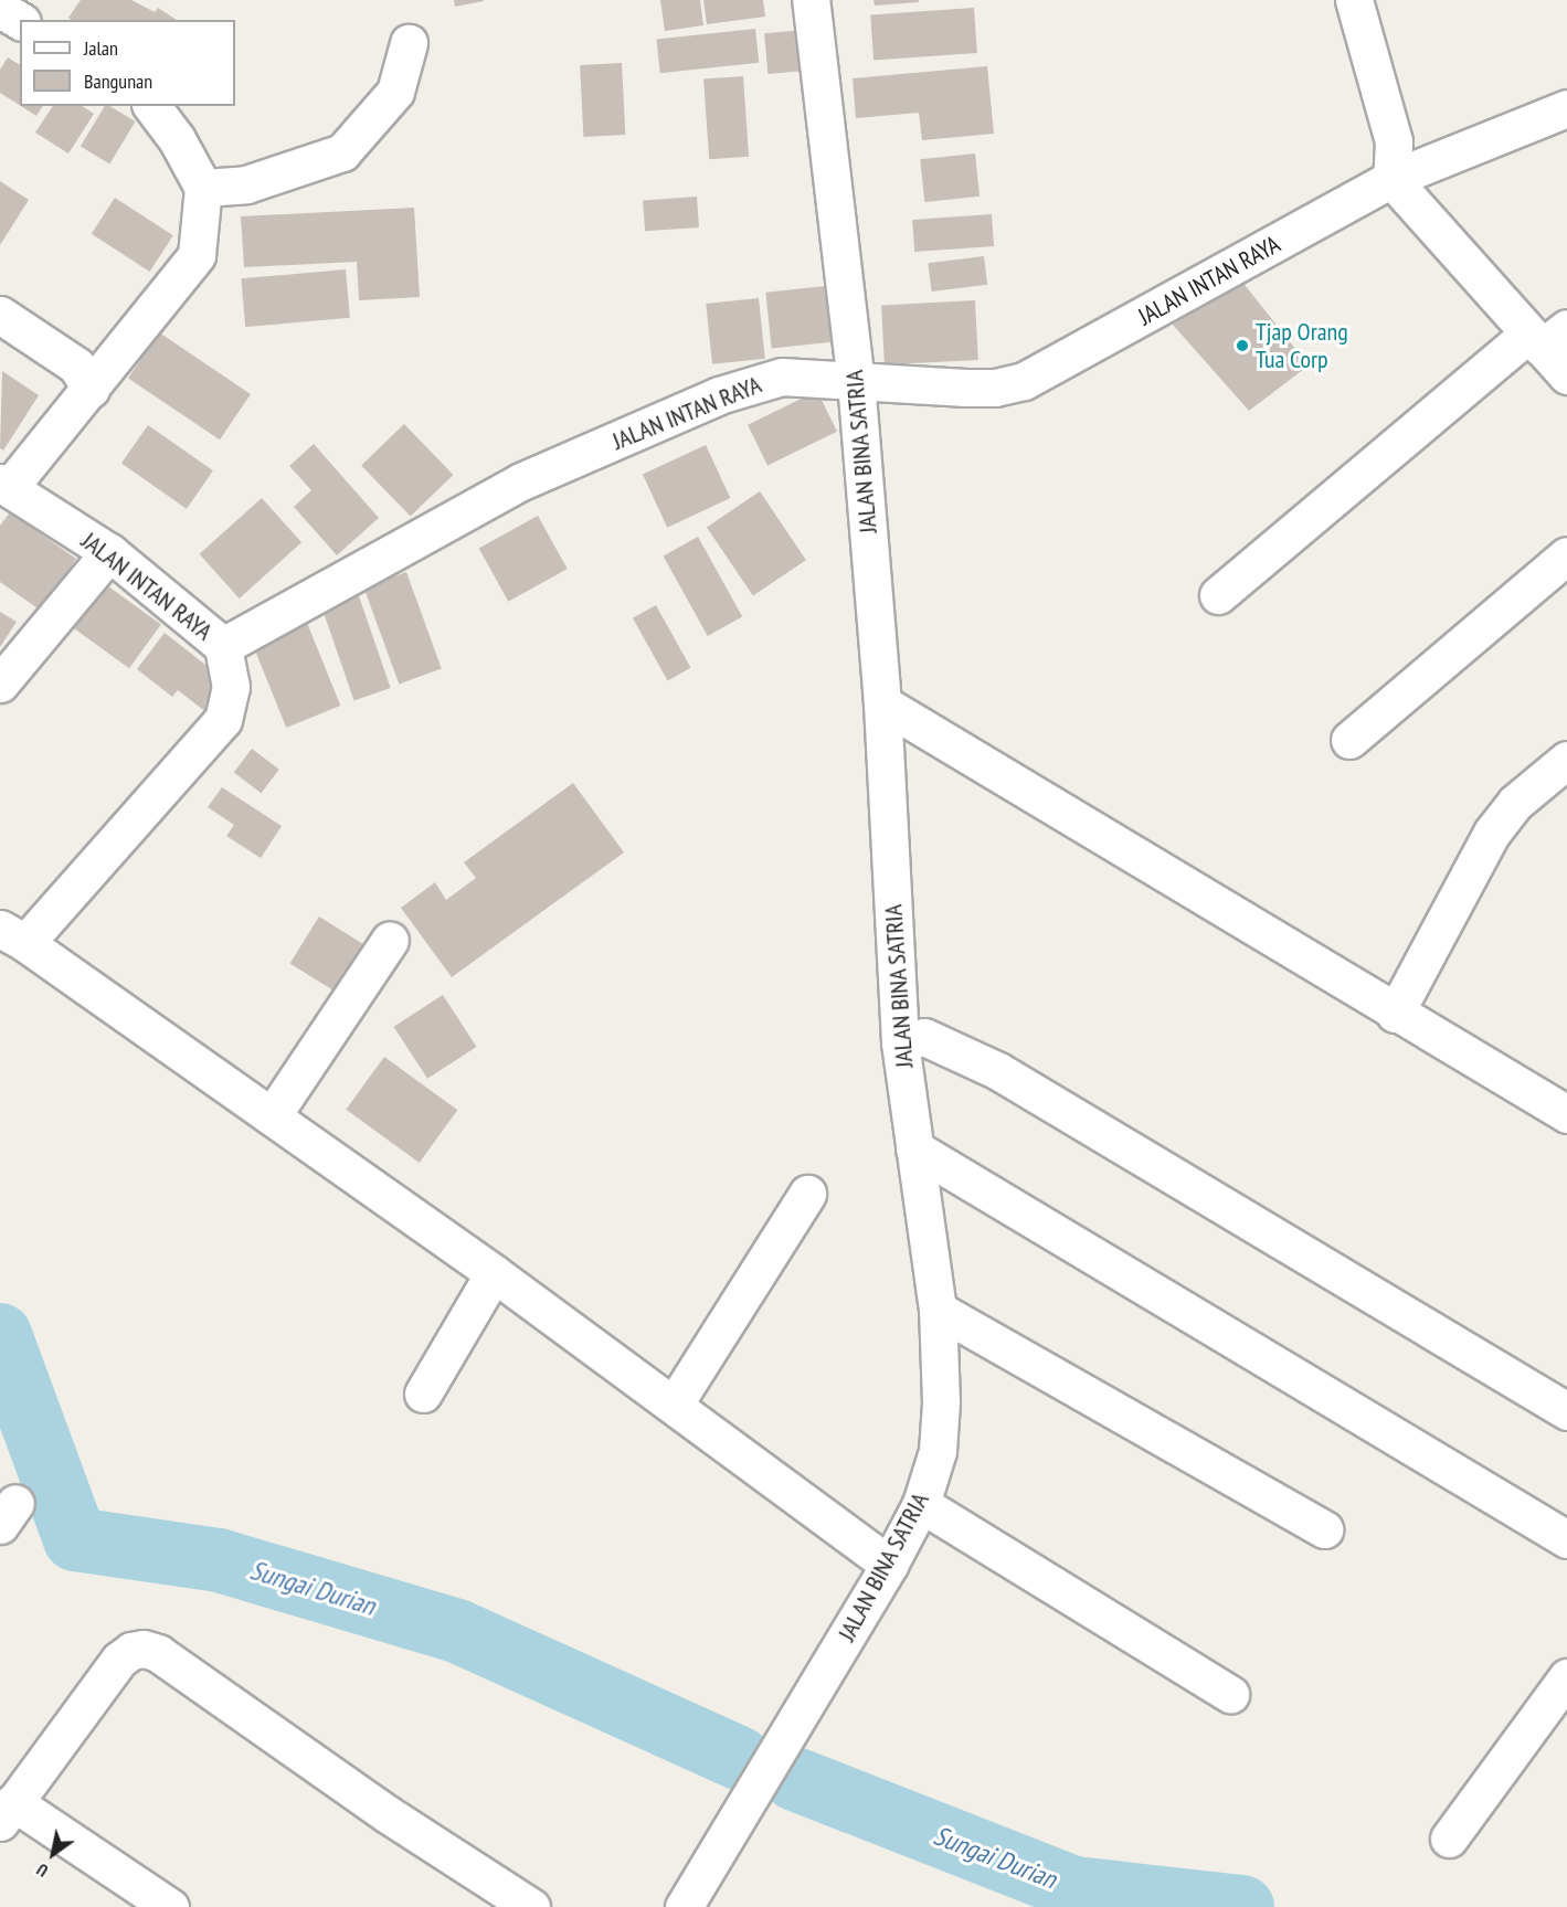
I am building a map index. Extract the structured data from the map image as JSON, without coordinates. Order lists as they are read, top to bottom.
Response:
{
  "streets": {
    "street": ["JALAN INTAN RAYA", "JALAN BINA SATRIA"]
  },
  "crossings": [
    ["JALAN INTAN RAYA", "JALAN BINA SATRIA"]
  ],
  "water": ["Sungai Durian"],
  "places": ["Tjap Orang Tua Corp"],
  "legend": ["Jalan", "Bangunan"],
  "north": "bottom left"
}
